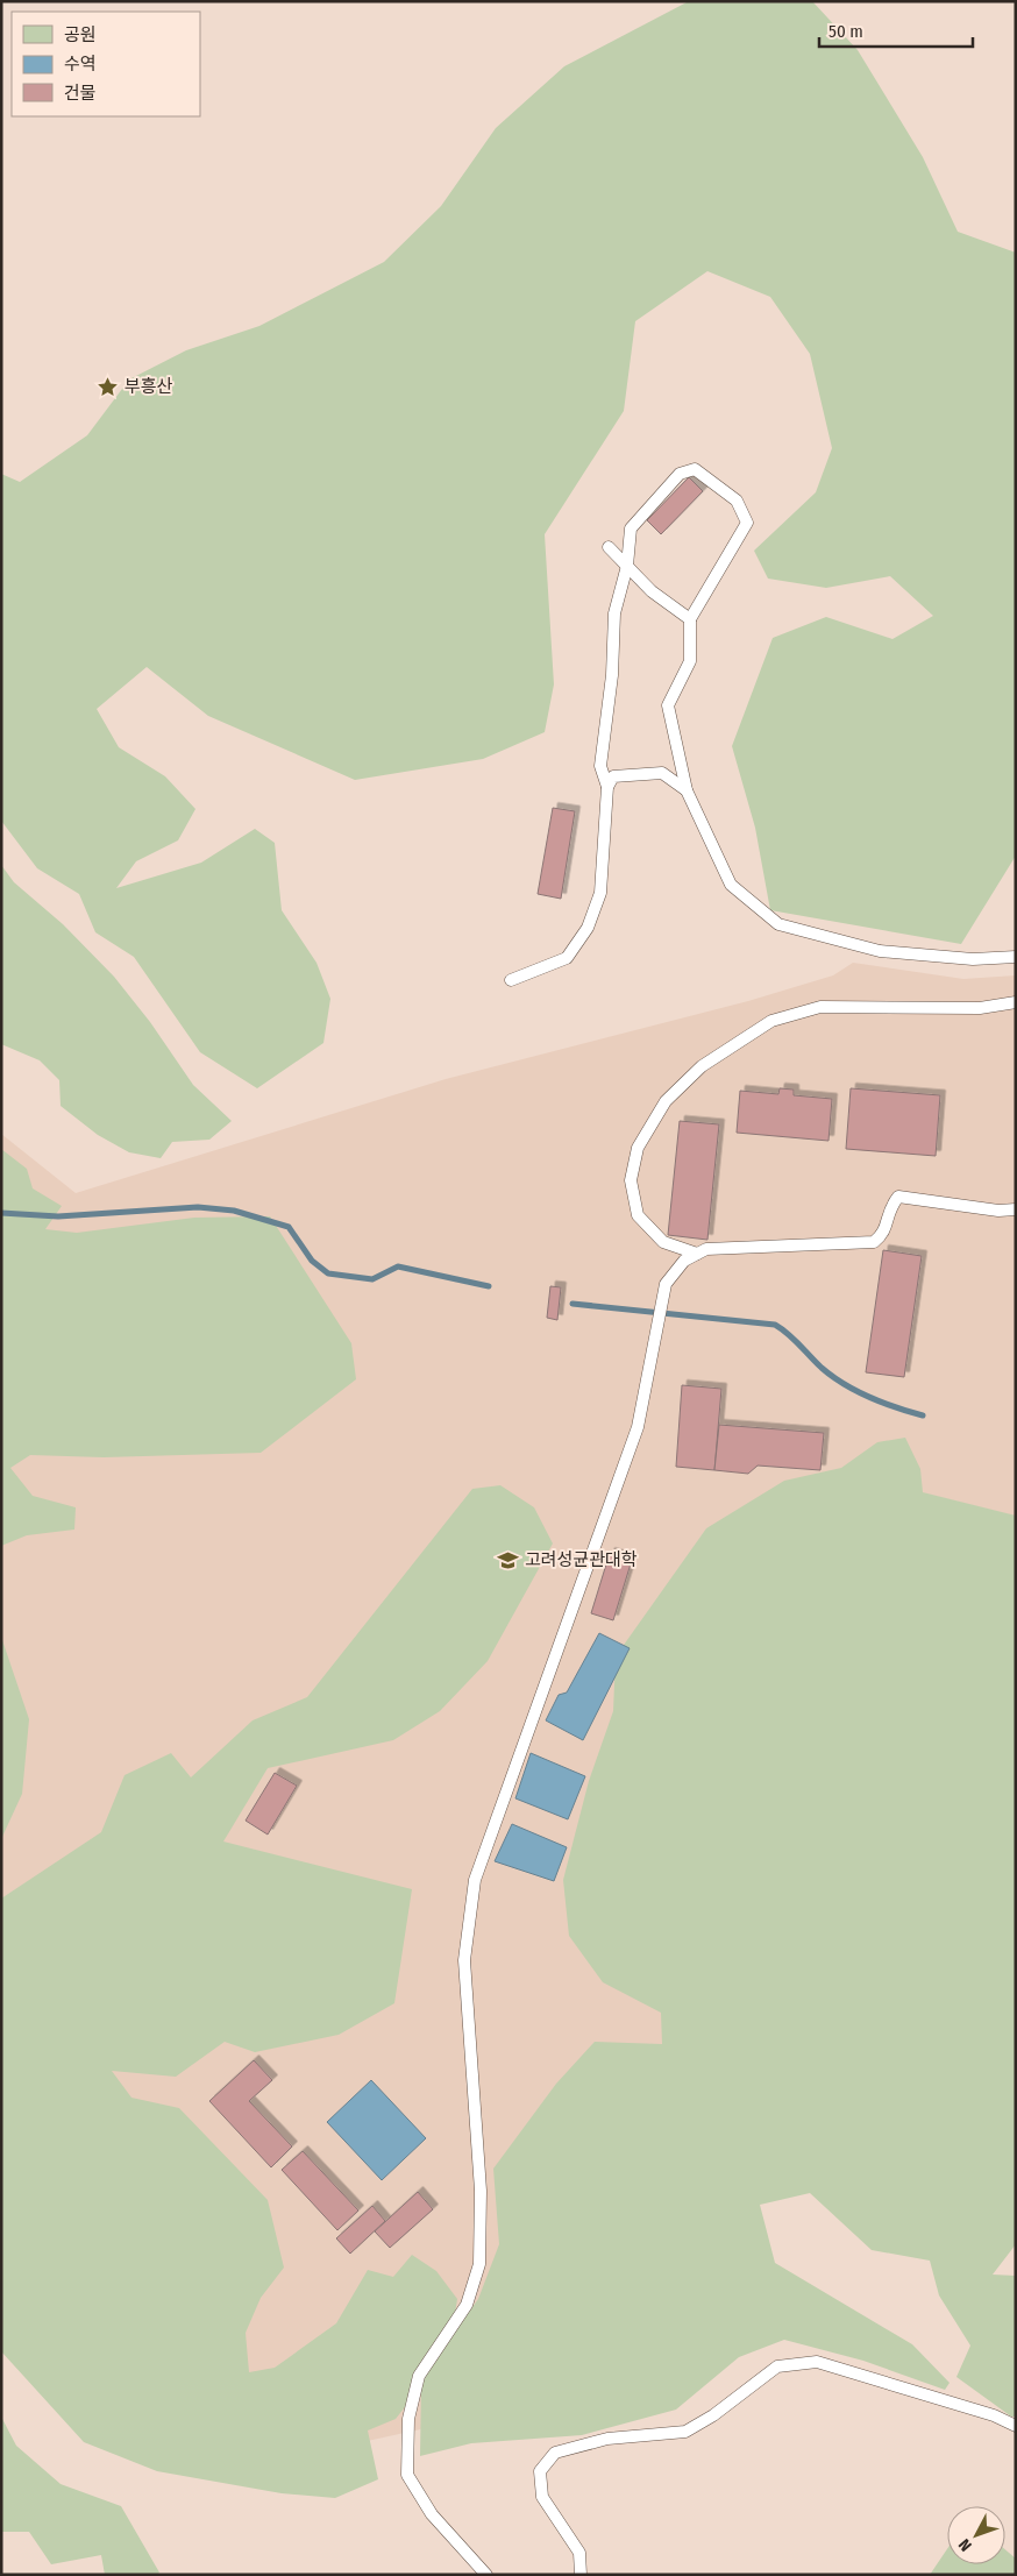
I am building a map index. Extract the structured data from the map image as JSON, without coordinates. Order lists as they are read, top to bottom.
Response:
{
  "places": {
    "place": ["부흥산"],
    "school or university": ["고려성균관대학"]
  },
  "legend": ["공원", "수역", "건물"],
  "scale_bar": "50 m",
  "north": "bottom left"
}
